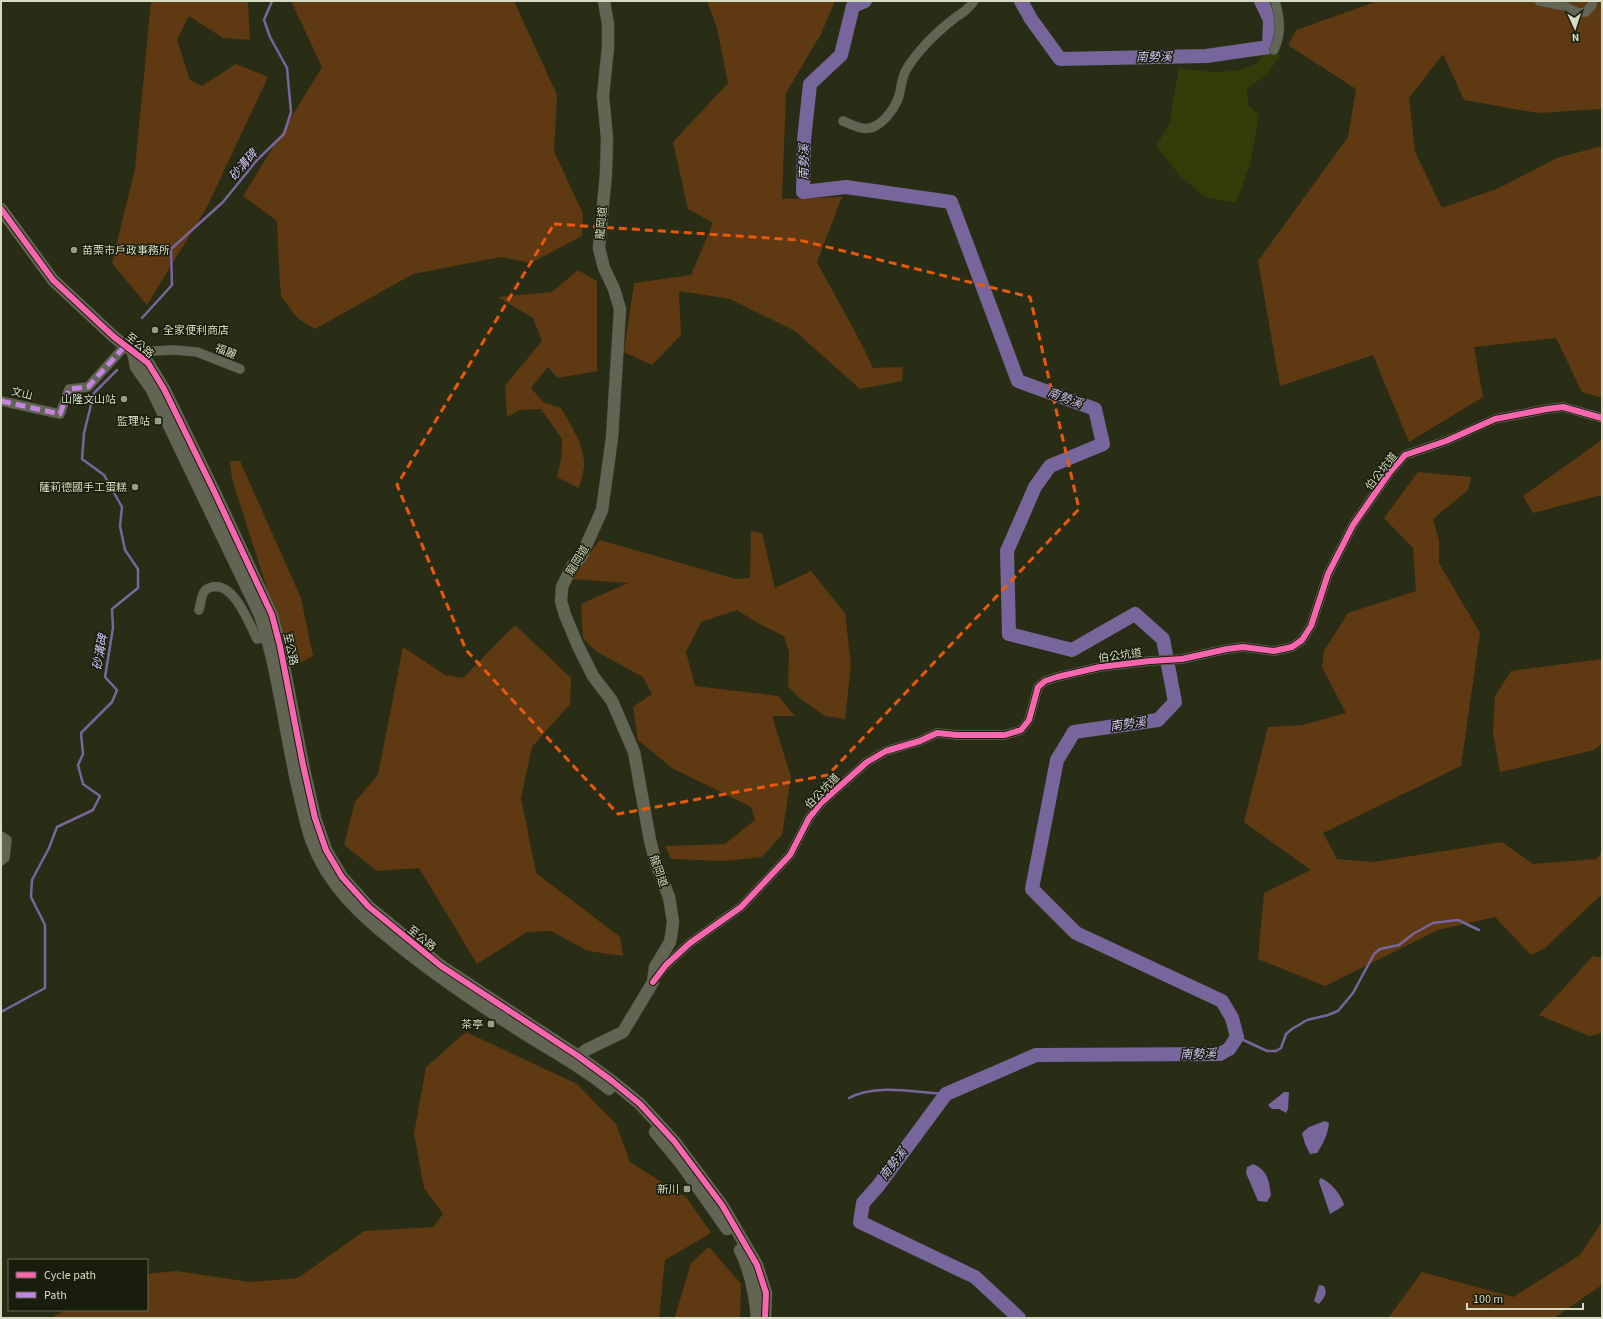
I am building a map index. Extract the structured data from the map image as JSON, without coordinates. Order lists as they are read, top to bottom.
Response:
{
  "streets": {
    "street": [
      "龍岡道",
      "至公路",
      "福麗",
      "文山",
      "伯公坑道"
    ]
  },
  "crossings": [
    ["龍岡道", "至公路"],
    ["龍岡道", "伯公坑道"],
    ["至公路", "福麗"],
    ["至公路", "文山"],
    ["福麗", "文山"]
  ],
  "water": ["南勢溪", "砂溝碑"],
  "places": {
    "other": [
      "苗栗市戶政事務所",
      "全家便利商店",
      "山隆文山站",
      "薩莉德國手工蛋糕"
    ],
    "transit": ["監理站", "茶亭", "新川"]
  },
  "legend": ["Cycle path", "Path"],
  "scale_bar": "100 m",
  "north": "bottom"
}
